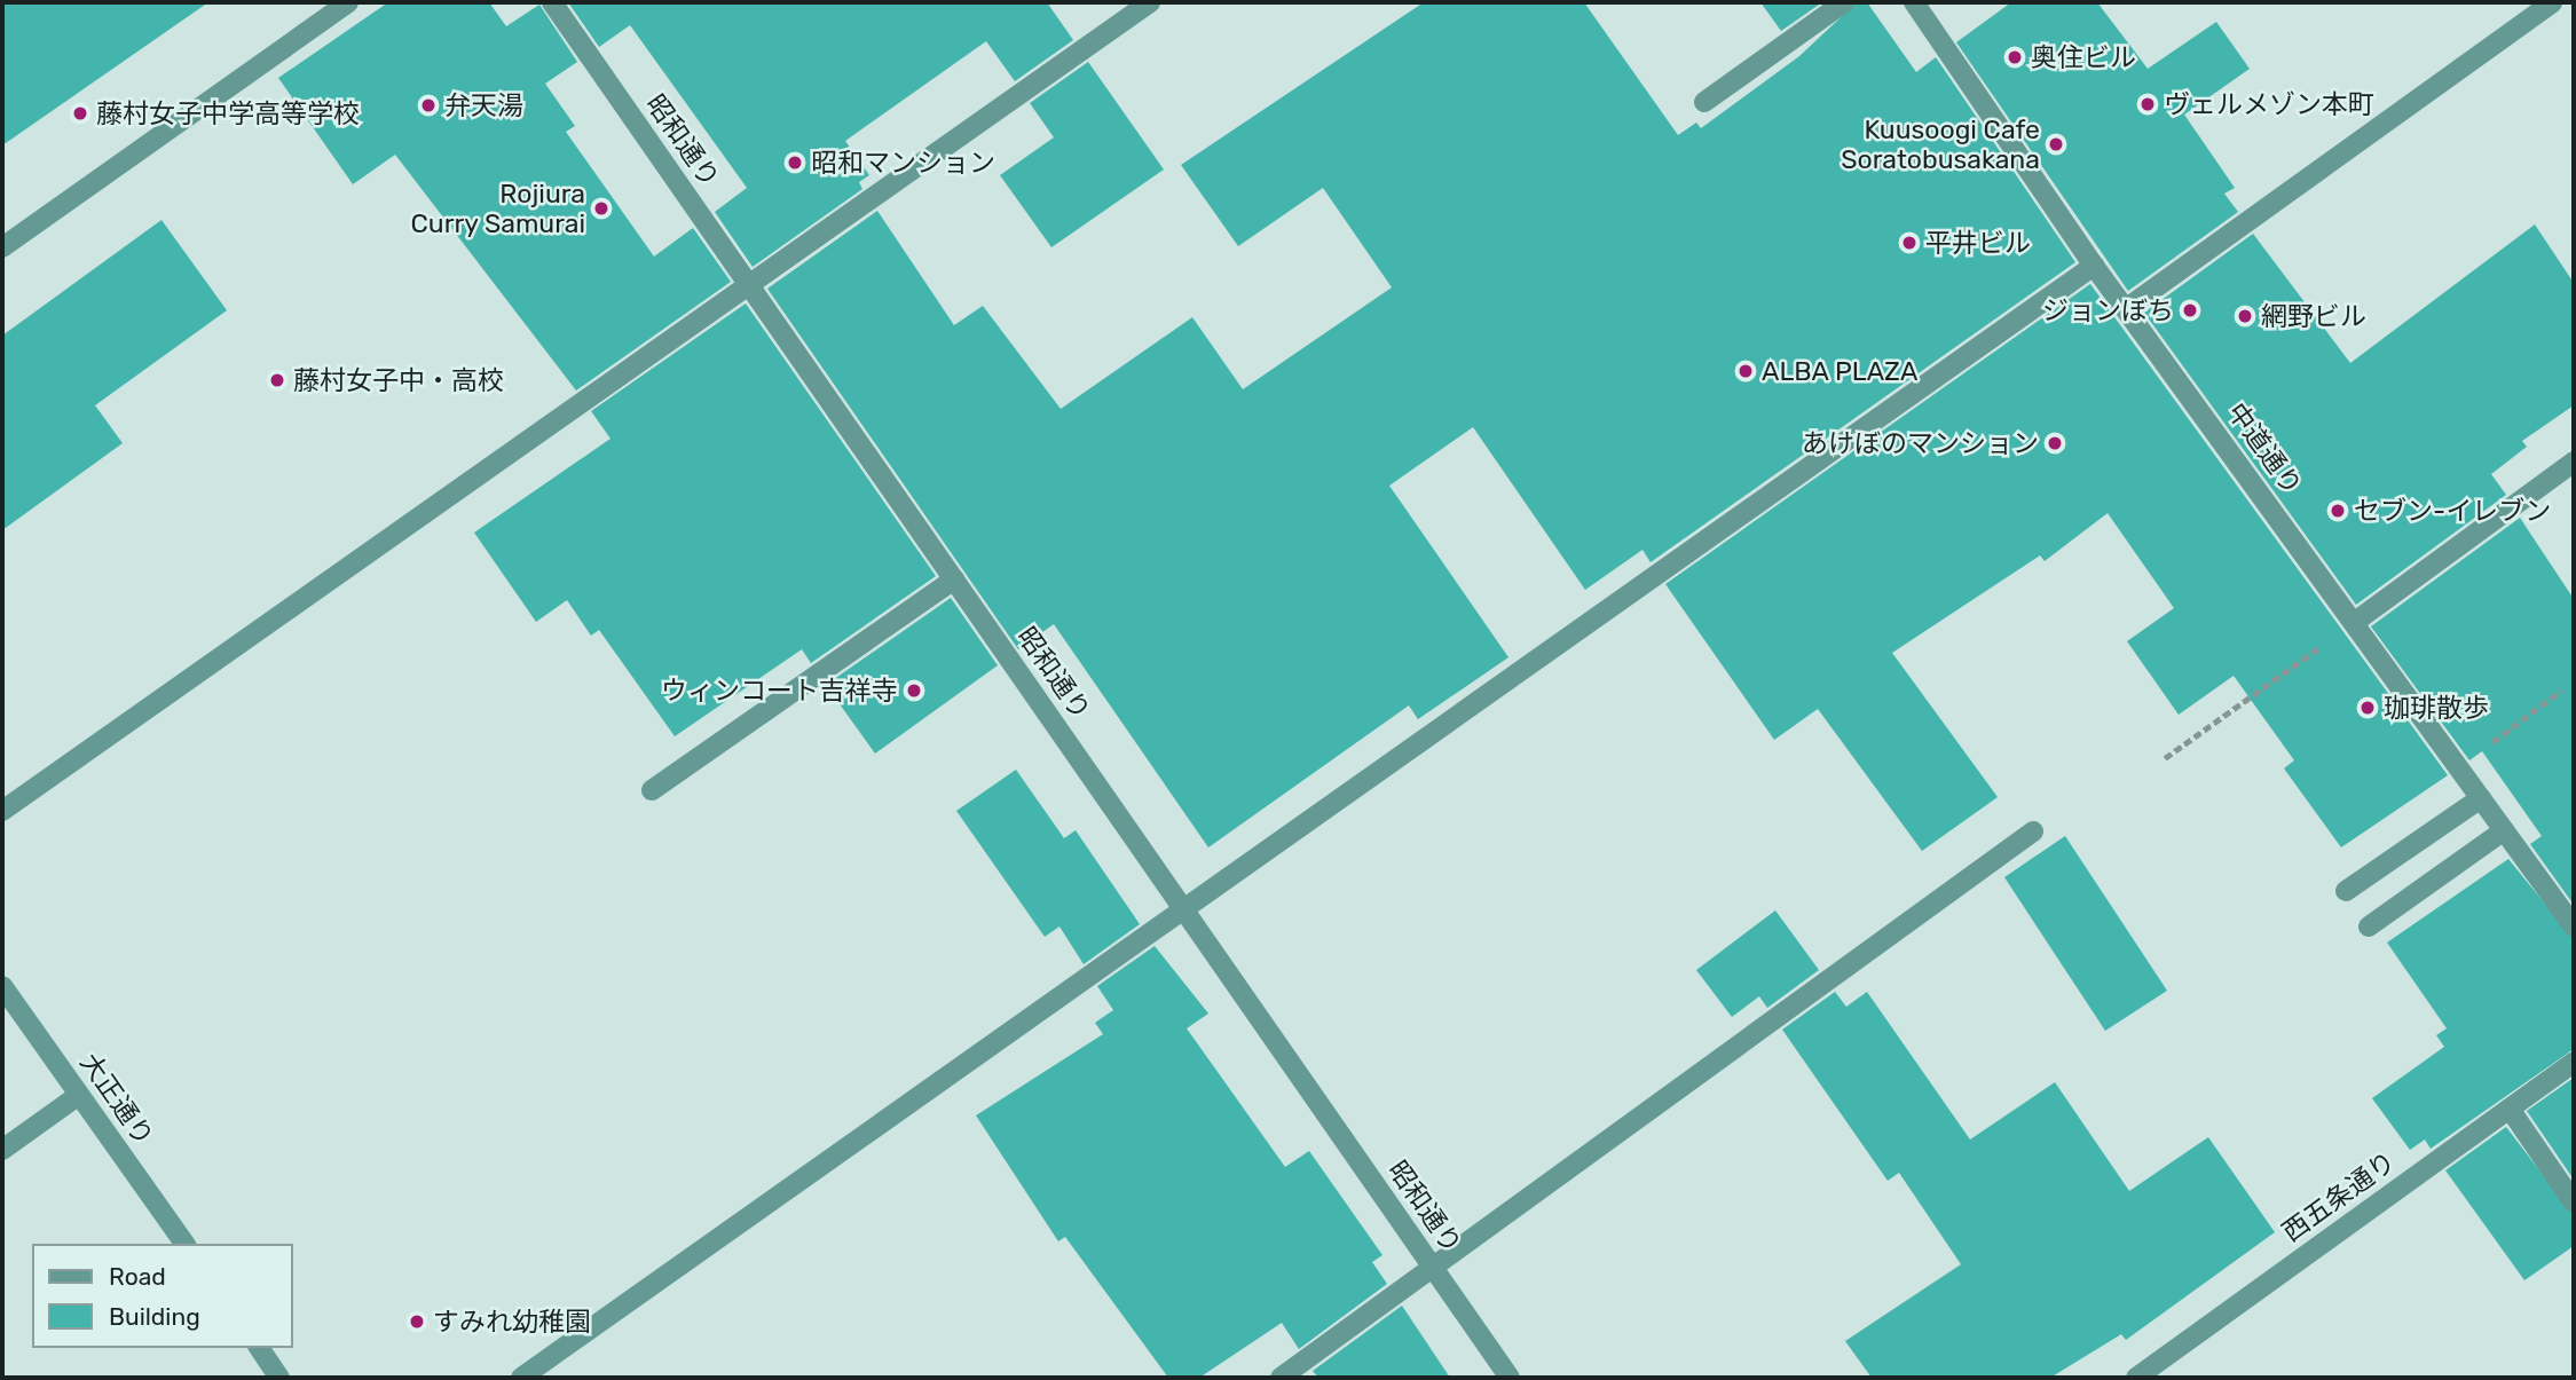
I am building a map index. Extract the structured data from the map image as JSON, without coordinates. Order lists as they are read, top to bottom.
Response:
{
  "streets": {
    "street": [
      "昭和通り",
      "中道通り",
      "大正通り",
      "西五条通り"
    ]
  },
  "places": [
    "奥住ビル",
    "ヴェルメゾン本町",
    "弁天湯",
    "藤村女子中学高等学校",
    "Kuusoogi Cafe Soratobusakana",
    "昭和マンション",
    "Rojiura Curry Samurai",
    "平井ビル",
    "ジョンぼち",
    "網野ビル",
    "ALBA PLAZA",
    "藤村女子中・高校",
    "あけぼのマンション",
    "セブン-イレブン",
    "ウィンコート吉祥寺",
    "珈琲散歩",
    "すみれ幼稚園"
  ],
  "legend": ["Road", "Building"]
}
